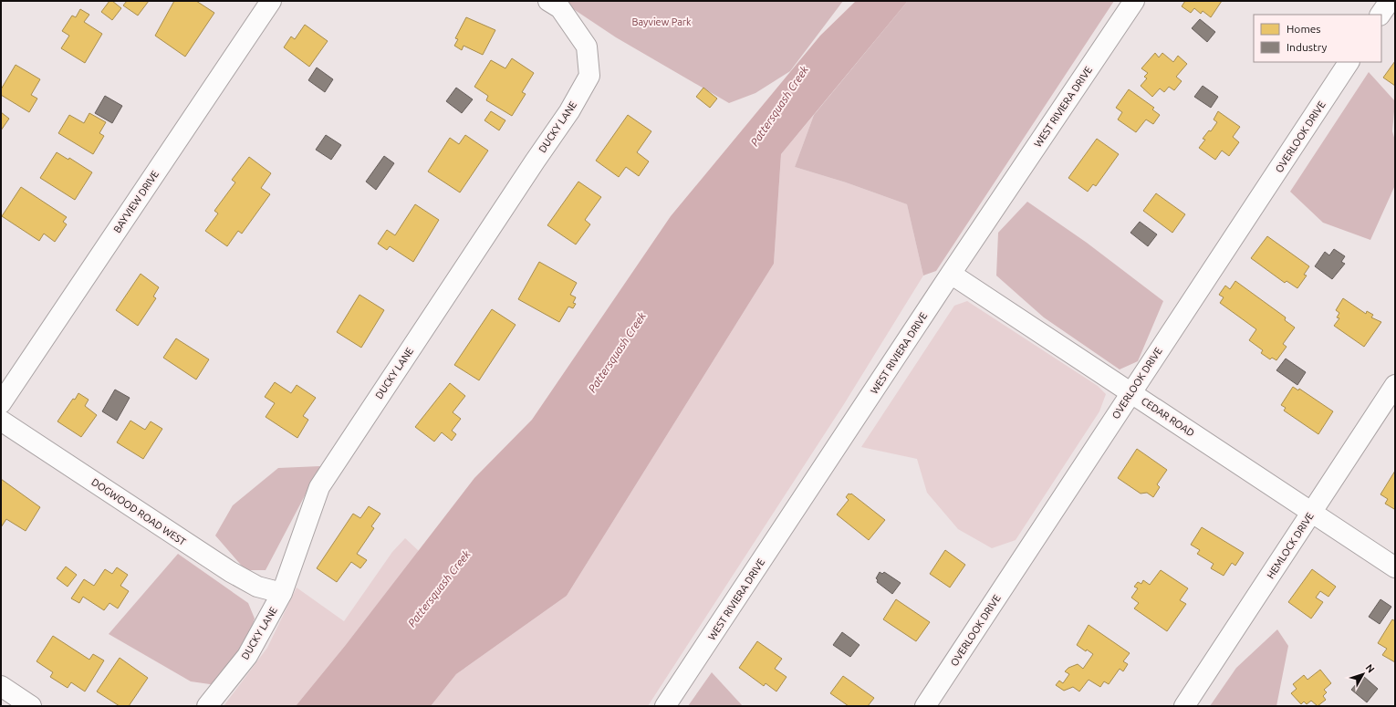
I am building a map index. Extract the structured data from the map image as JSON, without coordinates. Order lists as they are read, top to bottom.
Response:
{
  "streets": {
    "street": [
      "WEST RIVIERA DRIVE",
      "DUCKY LANE",
      "OVERLOOK DRIVE",
      "BAYVIEW DRIVE",
      "CEDAR ROAD",
      "DOGWOOD ROAD WEST",
      "HEMLOCK DRIVE"
    ]
  },
  "crossings": [
    ["WEST RIVIERA DRIVE", "CEDAR ROAD"],
    ["DUCKY LANE", "DOGWOOD ROAD WEST"],
    ["OVERLOOK DRIVE", "CEDAR ROAD"],
    ["CEDAR ROAD", "HEMLOCK DRIVE"]
  ],
  "water": ["Pattersquash Creek"],
  "parks": ["Bayview Park"],
  "legend": ["Homes", "Industry"],
  "north": "top right"
}
